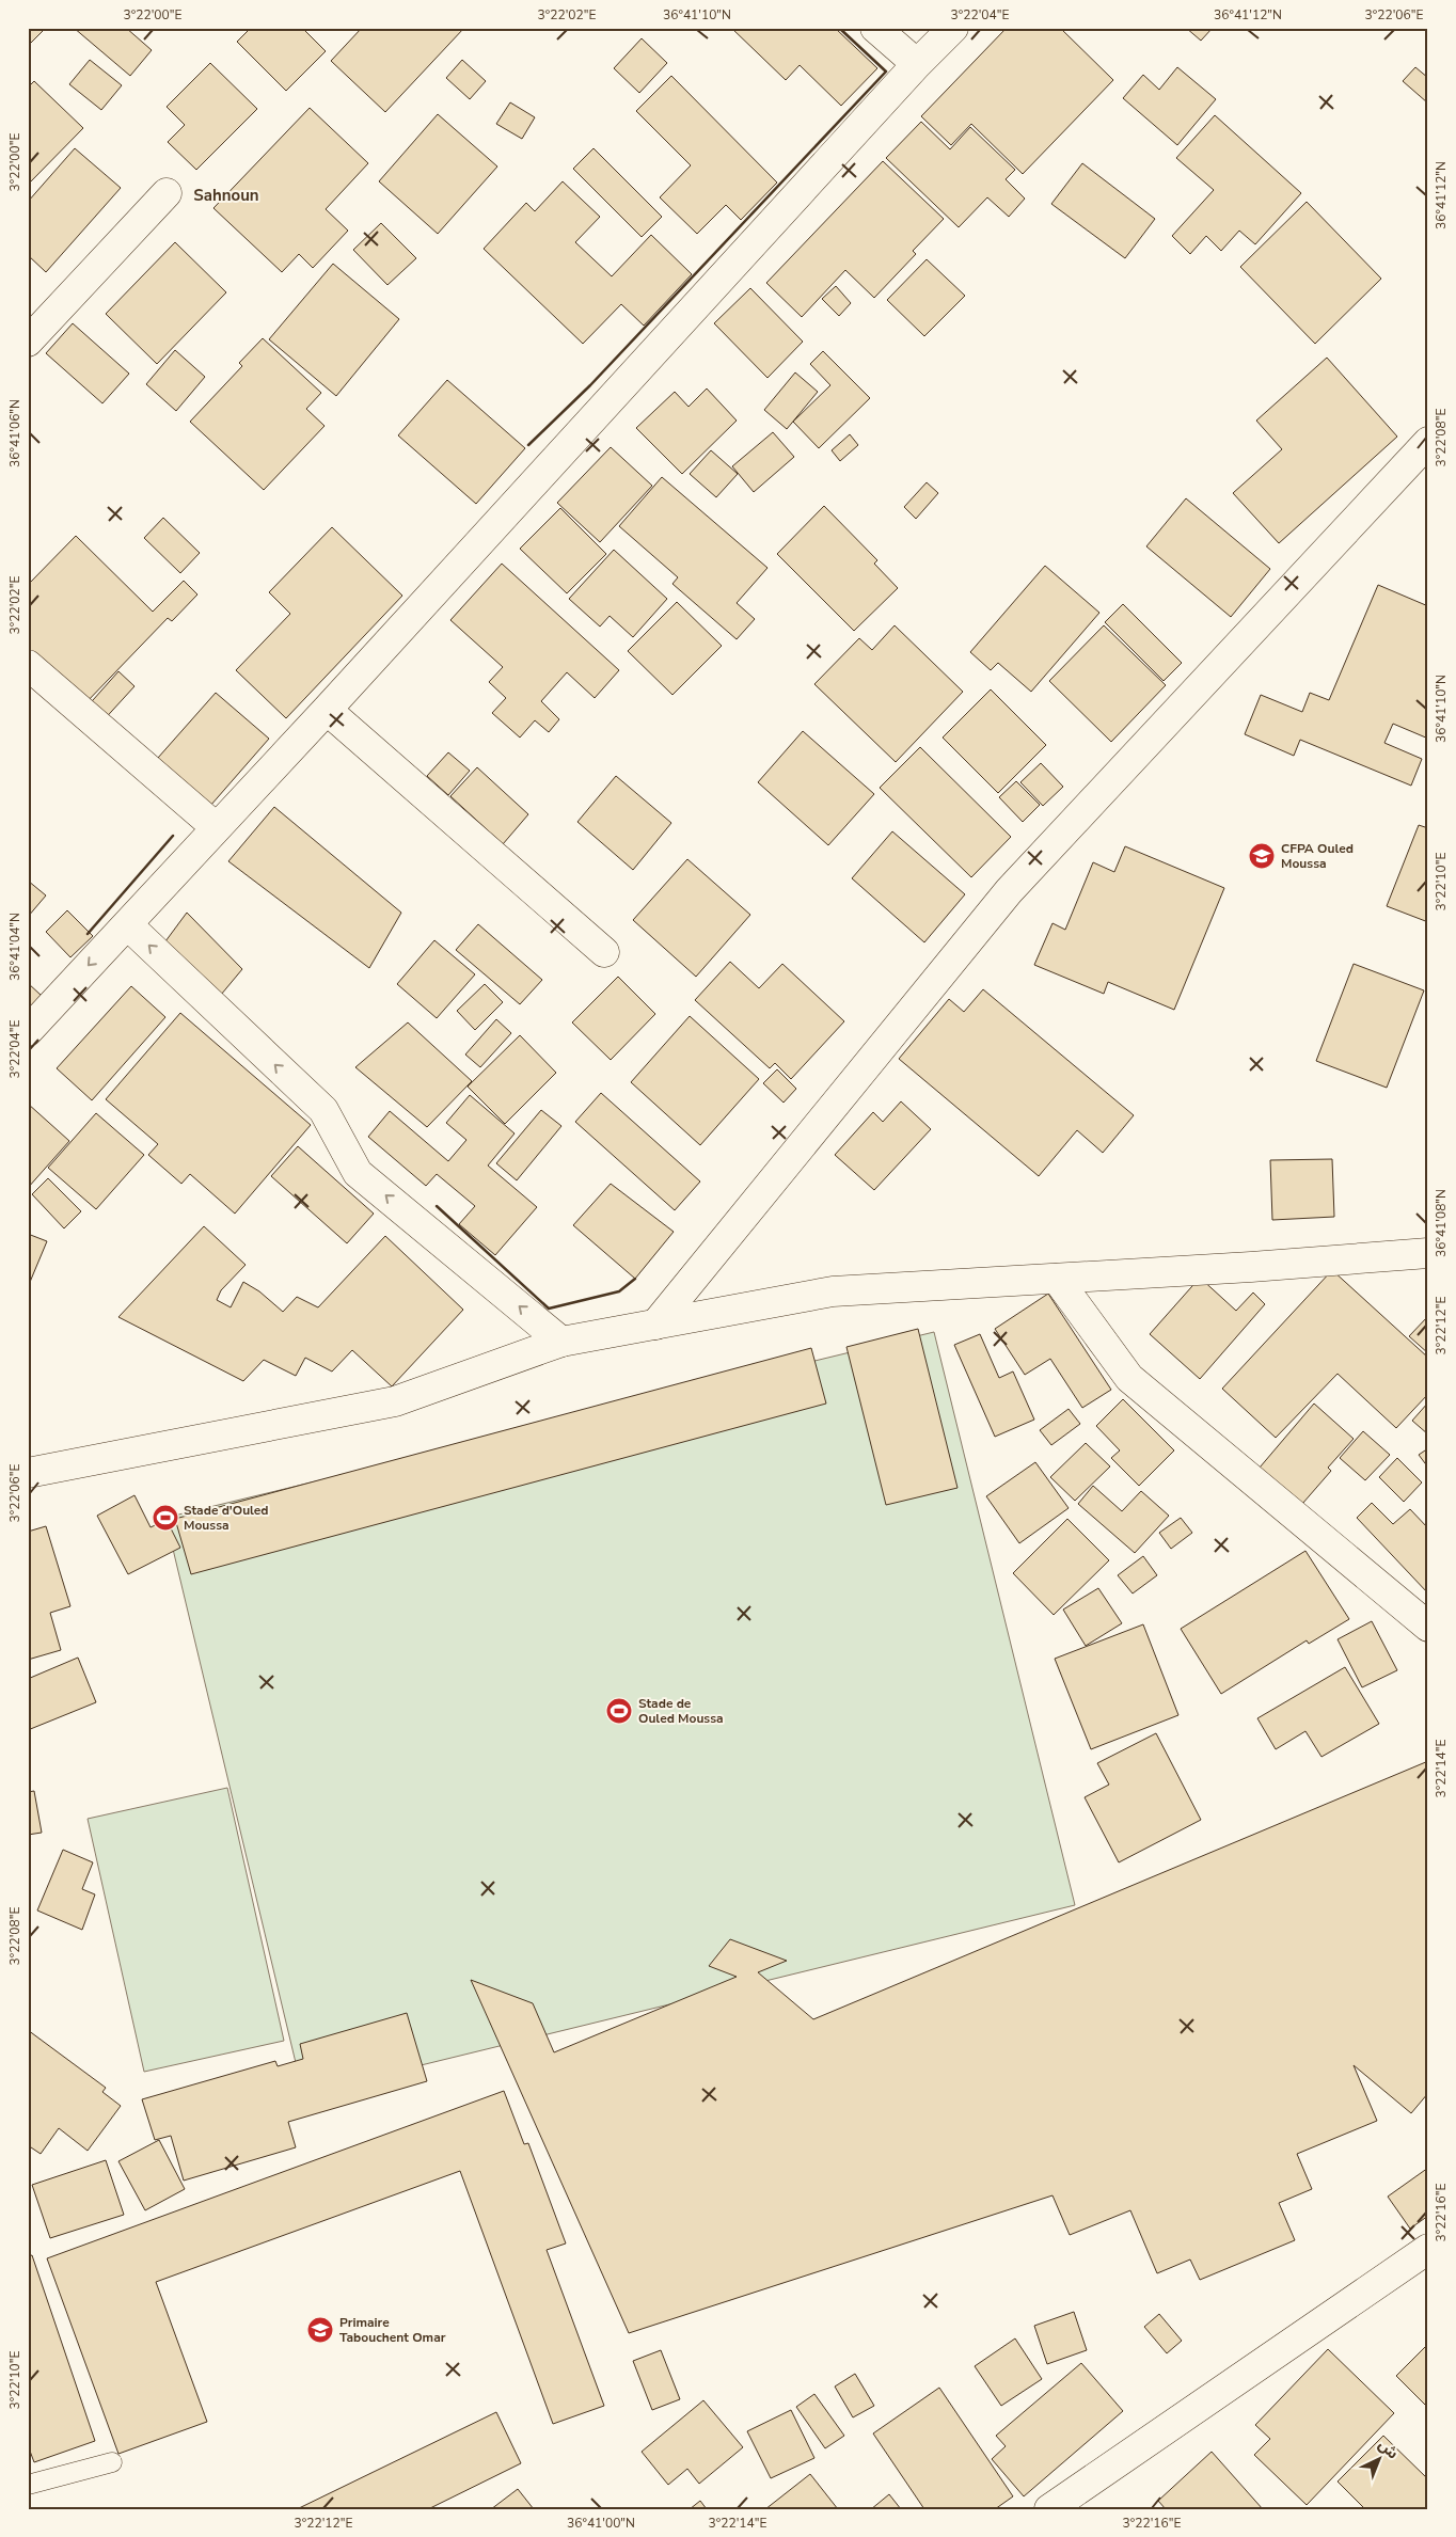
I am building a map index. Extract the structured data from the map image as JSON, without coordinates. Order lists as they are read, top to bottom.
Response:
{
  "districts": ["Sahnoun"],
  "places": {
    "school or university": ["CFPA Ouled Moussa", "Primaire Tabouchent Omar"],
    "sports": ["Stade d'Ouled Moussa", "Stade de Ouled Moussa"]
  },
  "north": "top right",
  "coordinates": [
    "3°22'00\"E",
    "3°22'02\"E",
    "36°41'10\"N",
    "3°22'04\"E",
    "36°41'12\"N",
    "3°22'06\"E",
    "36°41'06\"N",
    "3°22'08\"E",
    "3°22'10\"E",
    "36°41'04\"N",
    "36°41'08\"N",
    "3°22'12\"E",
    "3°22'14\"E",
    "3°22'16\"E",
    "36°41'00\"N"
  ]
}
